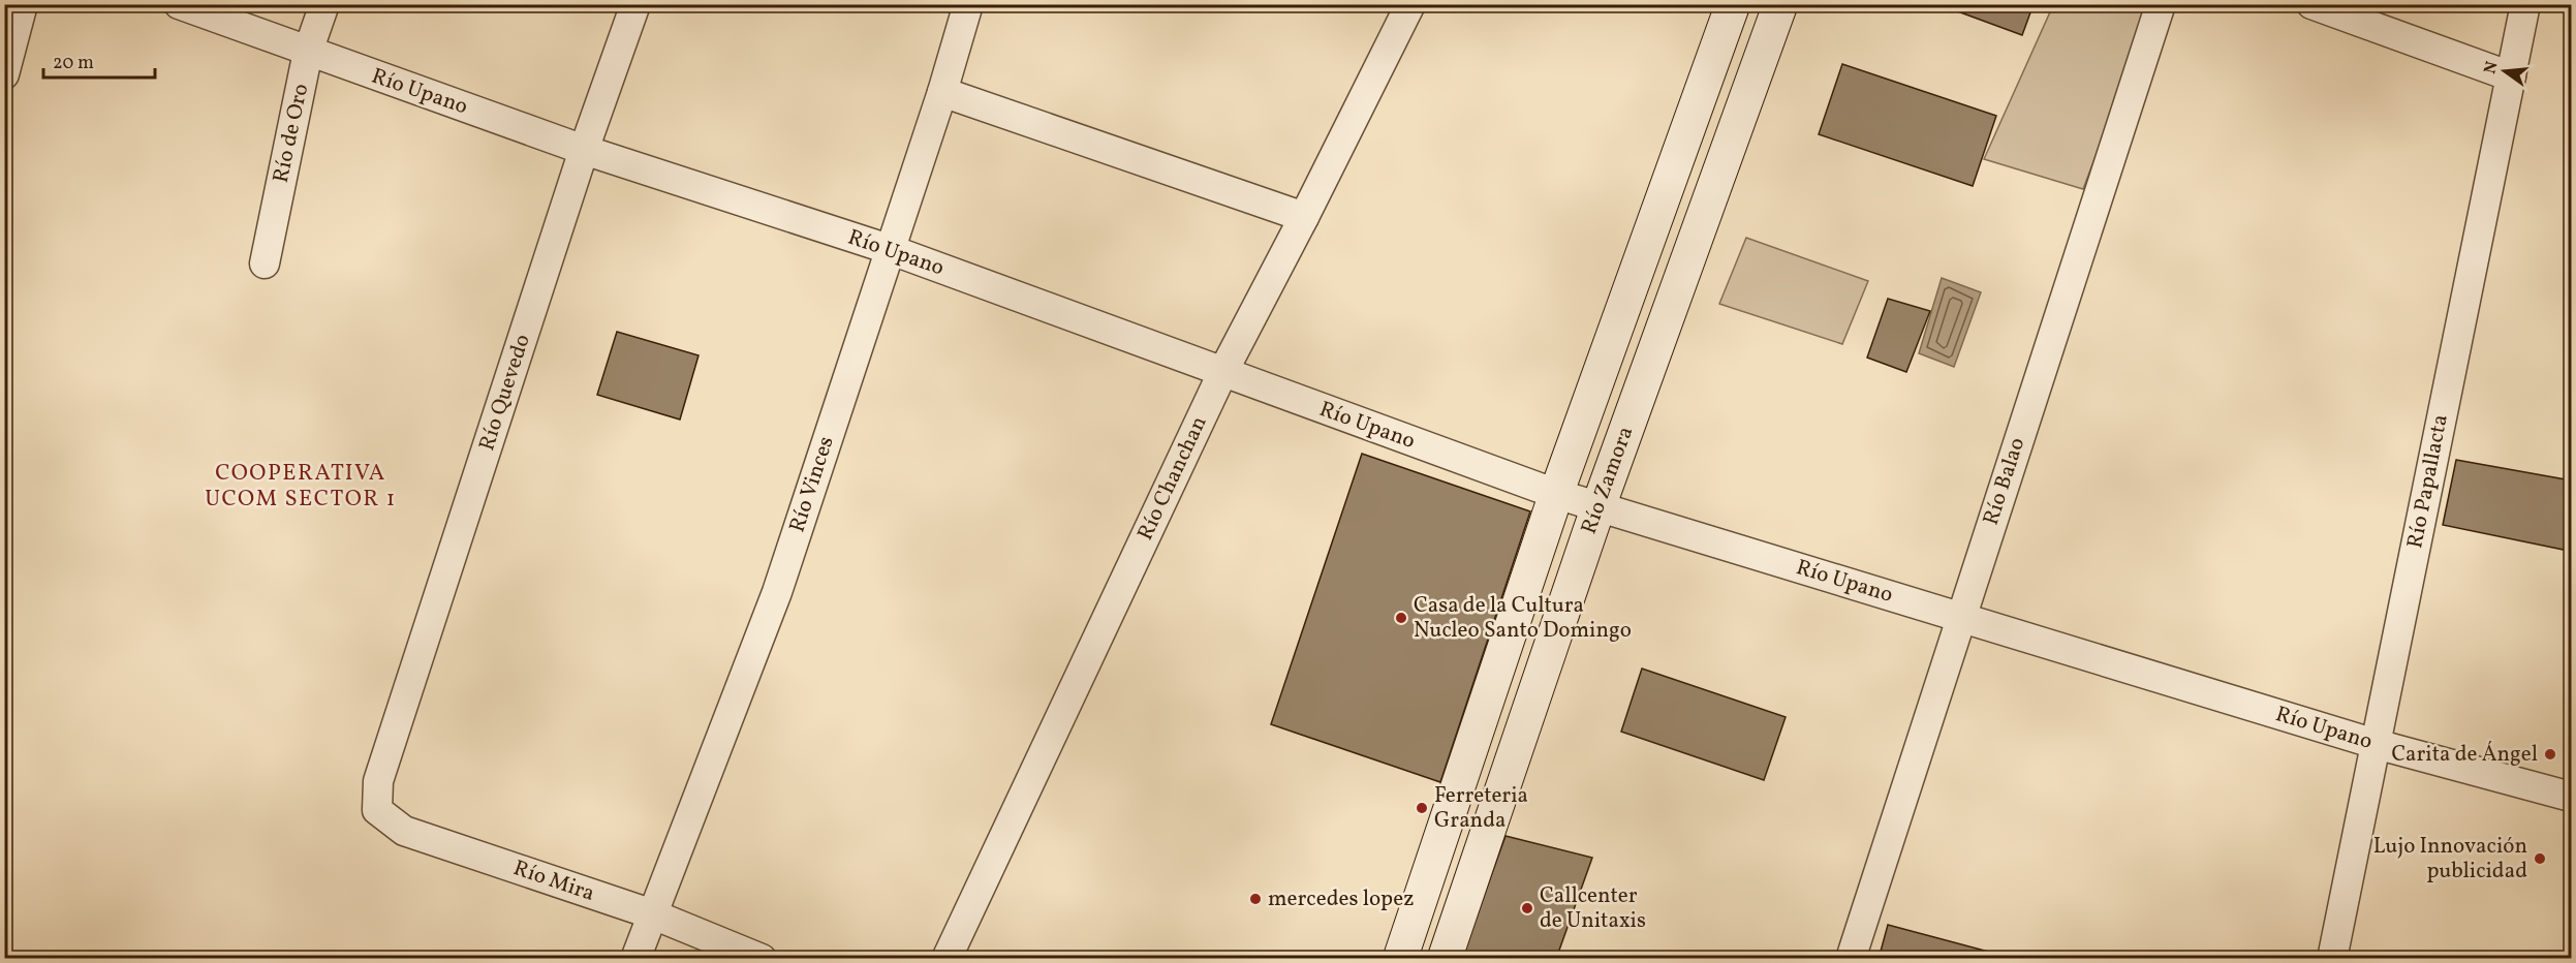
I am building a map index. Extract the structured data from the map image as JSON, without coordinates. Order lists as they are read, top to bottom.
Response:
{
  "streets": {
    "street": [
      "Río Upano",
      "Río de Oro",
      "Río Quevedo",
      "Río Chanchan",
      "Río Zamora",
      "Río Balao",
      "Río Papallacta",
      "Río Vinces",
      "Río Mira"
    ]
  },
  "crossings": [
    ["Río Upano", "Río de Oro"],
    ["Río Upano", "Río Quevedo"],
    ["Río Upano", "Río Chanchan"],
    ["Río Upano", "Río Zamora"],
    ["Río Upano", "Río Balao"],
    ["Río Upano", "Río Papallacta"],
    ["Río Upano", "Río Vinces"],
    ["Río Quevedo", "Río Mira"],
    ["Río Vinces", "Río Mira"]
  ],
  "districts": ["COOPERATIVA UCOM SECTOR 1"],
  "places": [
    "Casa de la Cultura Nucleo Santo Domingo",
    "Carita de Ángel",
    "Ferreteria Granda",
    "Lujo Innovación publicidad",
    "mercedes lopez",
    "Callcenter de Unitaxis"
  ],
  "scale_bar": "20 m",
  "north": "left"
}
